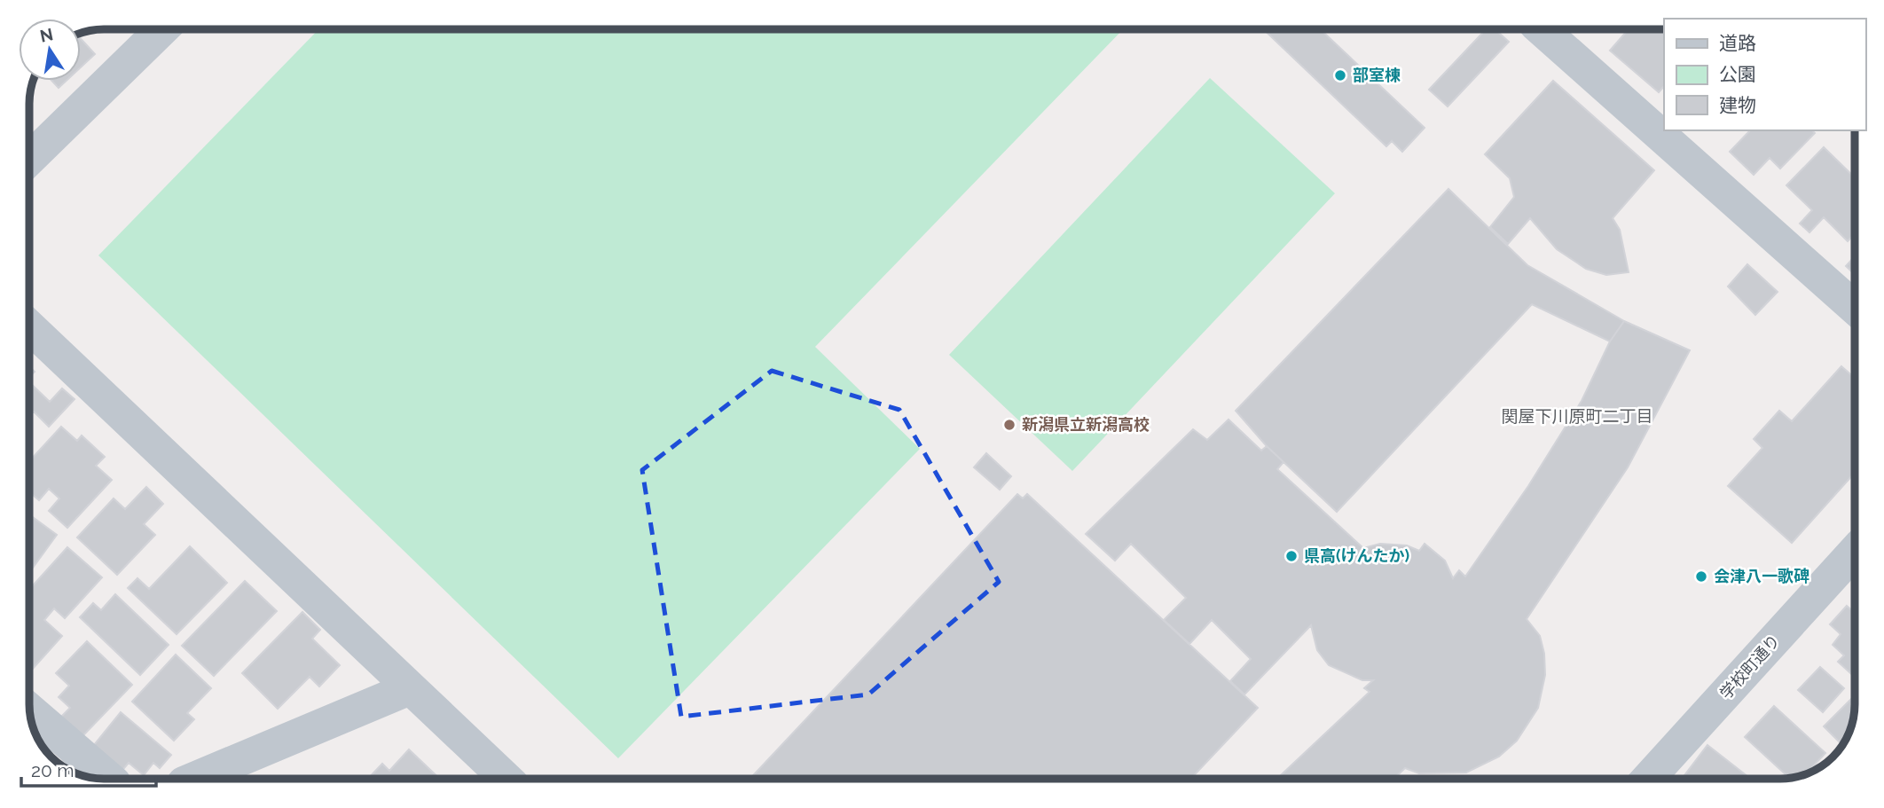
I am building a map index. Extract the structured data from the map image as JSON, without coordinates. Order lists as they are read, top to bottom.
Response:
{
  "streets": {
    "street": ["学校町通り"]
  },
  "districts": ["関屋下川原町二丁目"],
  "places": [
    "部室棟",
    "新潟県立新潟高校",
    "県高(けんたか)",
    "会津八一歌碑"
  ],
  "legend": ["道路", "公園", "建物"],
  "scale_bar": "20 m",
  "north": "top"
}
